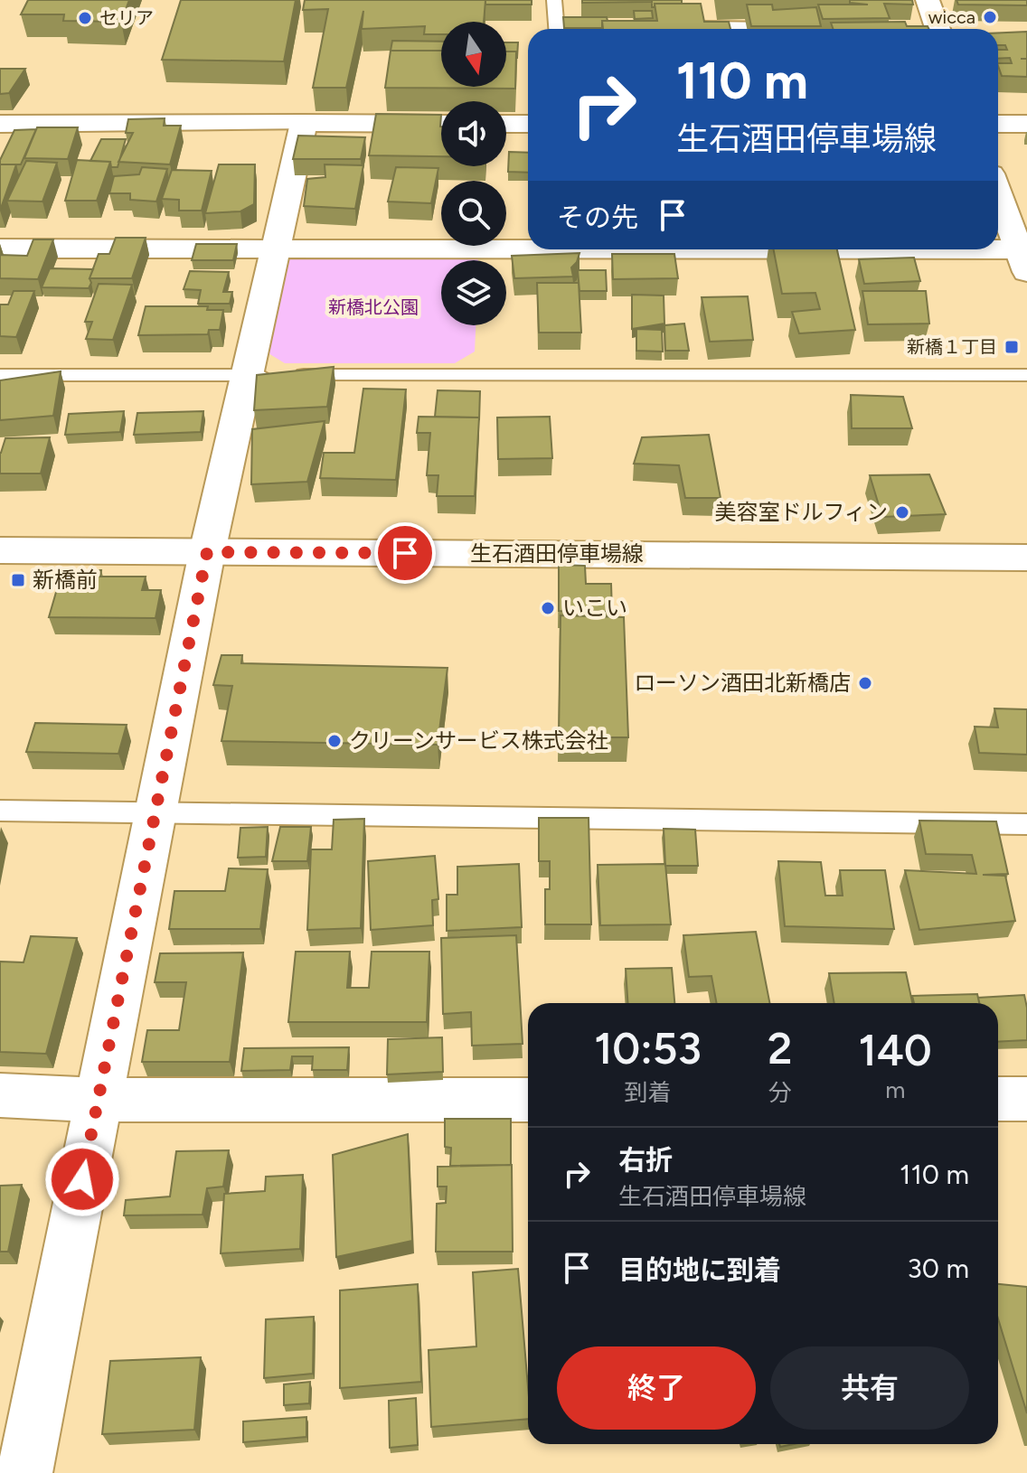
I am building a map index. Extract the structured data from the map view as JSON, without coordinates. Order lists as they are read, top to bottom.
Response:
{
  "streets": {
    "street": ["生石酒田停車場線"]
  },
  "parks": ["新橋北公園"],
  "places": {
    "other": [
      "wicca",
      "セリア",
      "美容室ドルフィン",
      "いこい",
      "ローソン酒田北新橋店",
      "クリーンサービス株式会社"
    ],
    "transit": ["新橋１丁目", "新橋前"]
  },
  "north": "bottom",
  "page": {
    "turn": ["110 m", "生石酒田停車場線"],
    "then": "その先",
    "eta": [
      "10:53",
      "到着",
      "2",
      "分",
      "140",
      "m"
    ],
    "list": [
      {
        "name": "右折",
        "note": "生石酒田停車場線",
        "value": "110 m"
      },
      {
        "name": "目的地に到着",
        "value": "30 m"
      }
    ],
    "buttons": ["終了", "共有"]
  }
}
